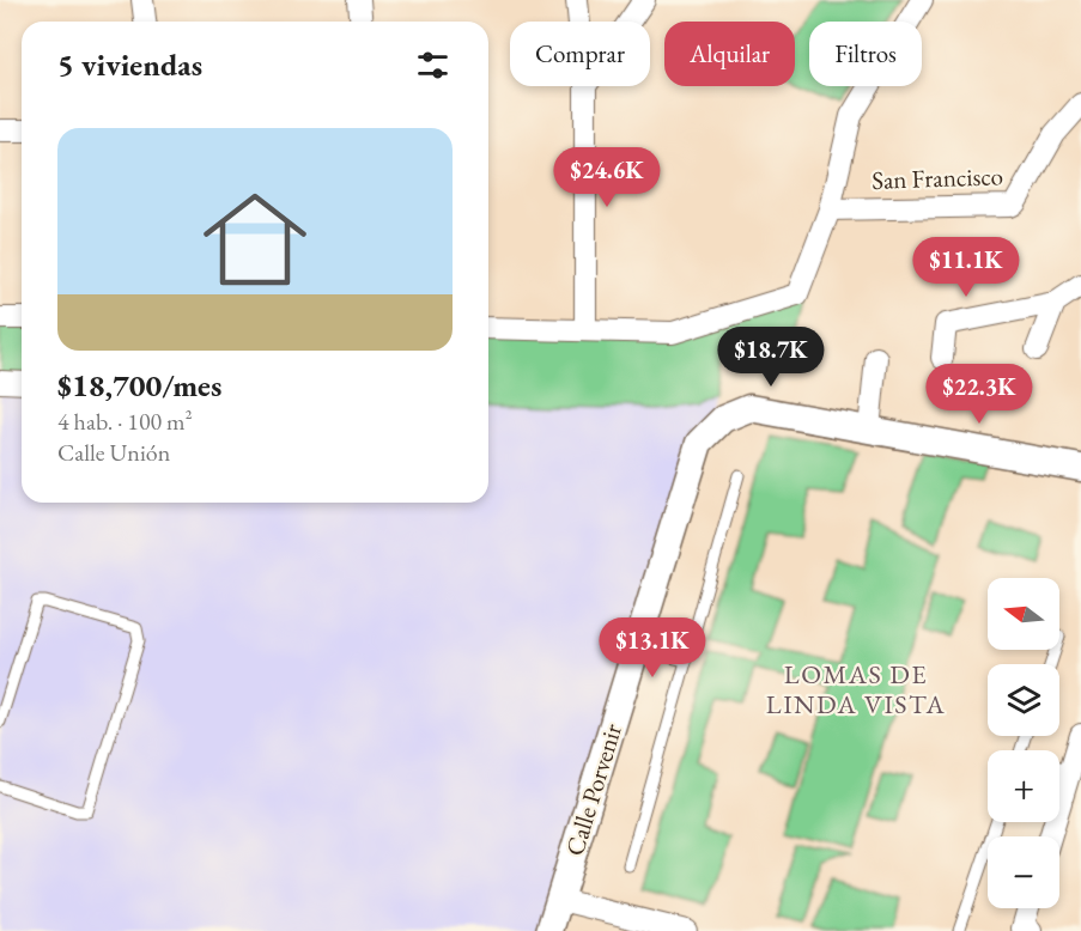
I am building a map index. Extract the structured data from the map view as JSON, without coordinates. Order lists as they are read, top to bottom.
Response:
{
  "streets": {
    "street": ["San Francisco", "Calle Porvenir"]
  },
  "districts": ["LOMAS DE LINDA VISTA"],
  "north": "left",
  "page": {
    "chip": ["Comprar", "Alquilar", "Filtros"],
    "heading": "5 viviendas",
    "list": [
      {
        "name": "$18,700/mes",
        "note": "4 hab. · 100 m² · Calle Unión"
      }
    ],
    "price": [
      "$24.6K",
      "$11.1K",
      "$18.7K",
      "$22.3K",
      "$13.1K"
    ],
    "map_buttons": ["+", "−"]
  }
}
